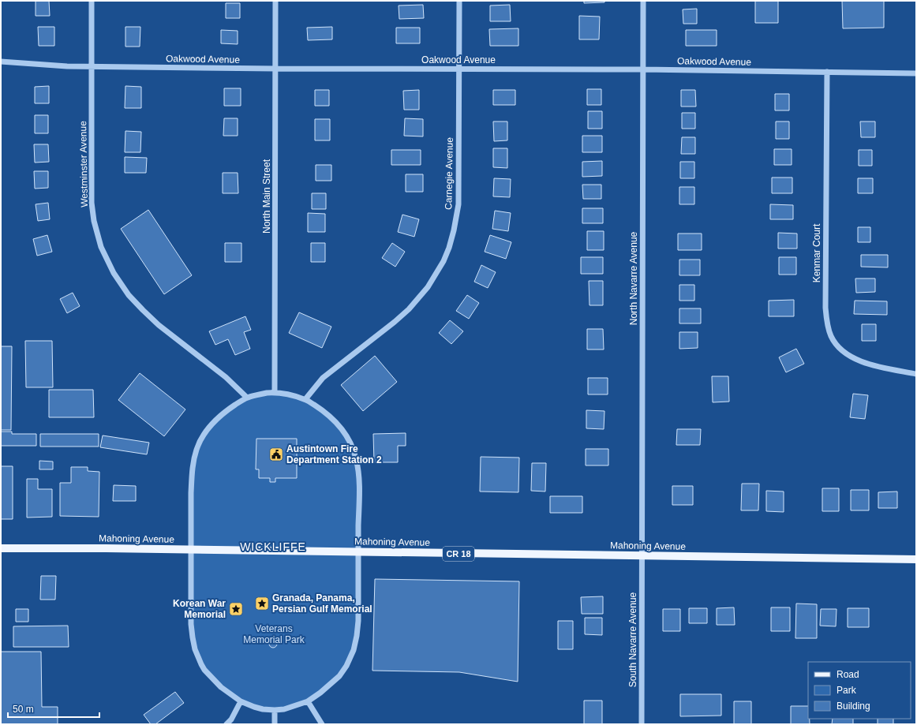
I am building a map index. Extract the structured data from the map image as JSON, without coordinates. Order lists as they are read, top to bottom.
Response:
{
  "streets": {
    "main road": ["Mahoning Avenue", "CR 18"],
    "street": [
      "Oakwood Avenue",
      "Westminster Avenue",
      "Carnegie Avenue",
      "North Main Street",
      "Kenmar Court",
      "North Navarre Avenue",
      "South Navarre Avenue"
    ]
  },
  "crossings": [
    ["Oakwood Avenue", "Westminster Avenue"],
    ["Oakwood Avenue", "Carnegie Avenue"],
    ["Oakwood Avenue", "North Main Street"],
    ["Oakwood Avenue", "Kenmar Court"],
    ["Oakwood Avenue", "North Navarre Avenue"],
    ["North Navarre Avenue", "Mahoning Avenue"],
    ["North Navarre Avenue", "South Navarre Avenue"],
    ["Mahoning Avenue", "South Navarre Avenue"]
  ],
  "districts": ["WICKLIFFE"],
  "parks": ["Veterans Memorial Park"],
  "places": {
    "public building": ["Austintown Fire Department Station 2"],
    "place": ["Granada, Panama, Persian Gulf Memorial", "Korean War Memorial"]
  },
  "legend": ["Road", "Park", "Building"],
  "scale_bar": "50 m"
}
